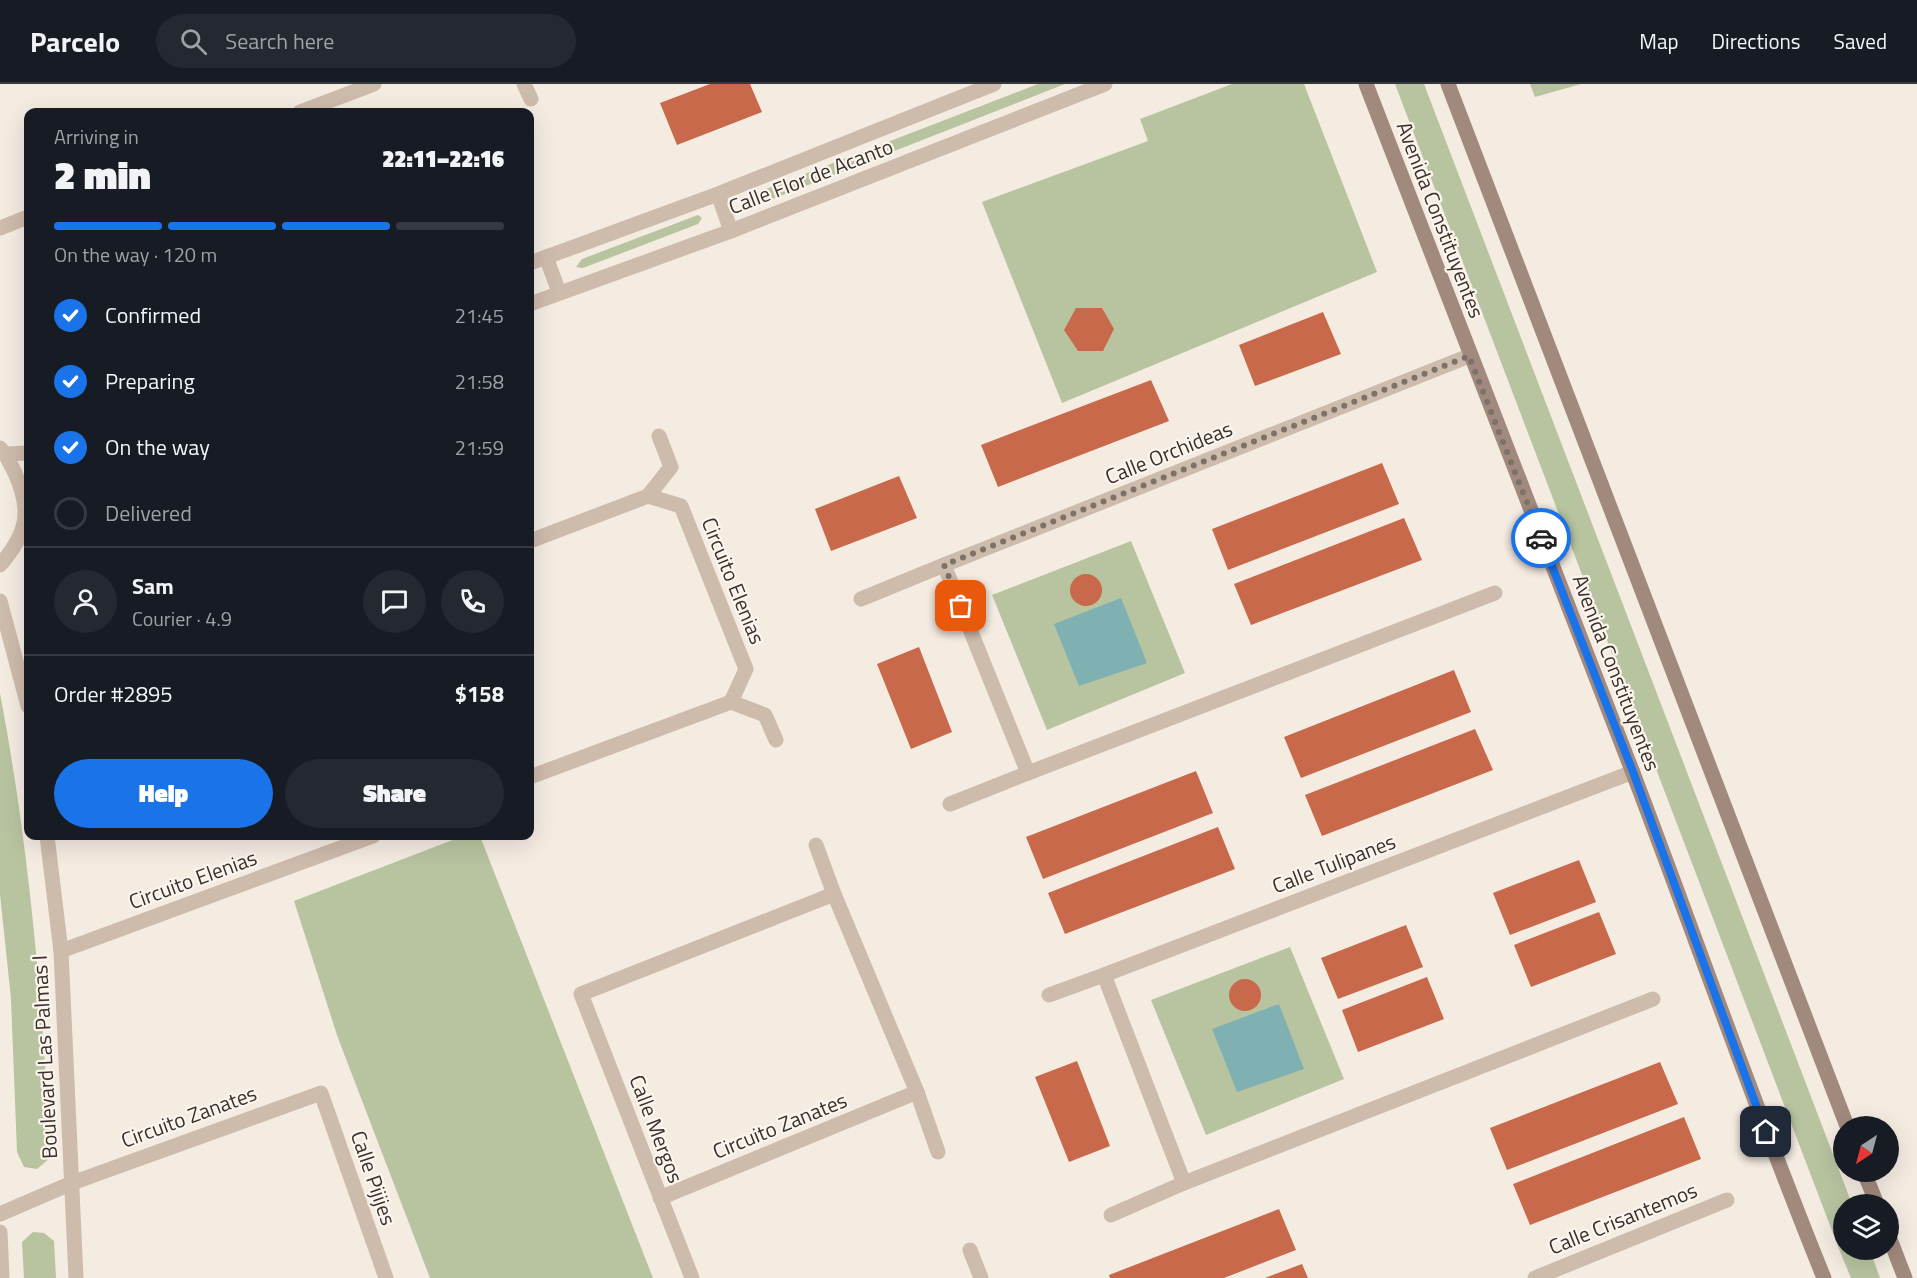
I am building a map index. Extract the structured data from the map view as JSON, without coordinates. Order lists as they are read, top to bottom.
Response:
{
  "streets": {
    "main road": ["Avenida Constituyentes"],
    "street": [
      "Calle Flor de Acanto",
      "Calle Orchideas",
      "Circuito Elenias",
      "Calle Tulipanes",
      "Boulevard Las Palmas I",
      "Circuito Zanates",
      "Calle Mergos",
      "Calle Pijijes",
      "Calle Crisantemos"
    ]
  },
  "crossings": [
    ["Avenida Constituyentes", "Calle Orchideas"],
    ["Avenida Constituyentes", "Calle Tulipanes"],
    ["Circuito Elenias", "Boulevard Las Palmas I"],
    ["Boulevard Las Palmas I", "Circuito Zanates"],
    ["Circuito Zanates", "Calle Mergos"],
    ["Circuito Zanates", "Calle Pijijes"]
  ],
  "north": "bottom left",
  "page": {
    "header": "Parcelo",
    "search": "Search here",
    "nav": ["Map", "Directions", "Saved"],
    "heading": ["2 min", "Arriving in", "22:11–22:16"],
    "panel": [
      "Sam",
      "Courier · 4.9",
      "Order #2895",
      "$158"
    ],
    "bar": "On the way · 120 m",
    "list": [
      ["Confirmed", "21:45"],
      ["Preparing", "21:58"],
      ["On the way", "21:59"],
      "Delivered"
    ],
    "buttons": ["Help", "Share"]
  }
}
